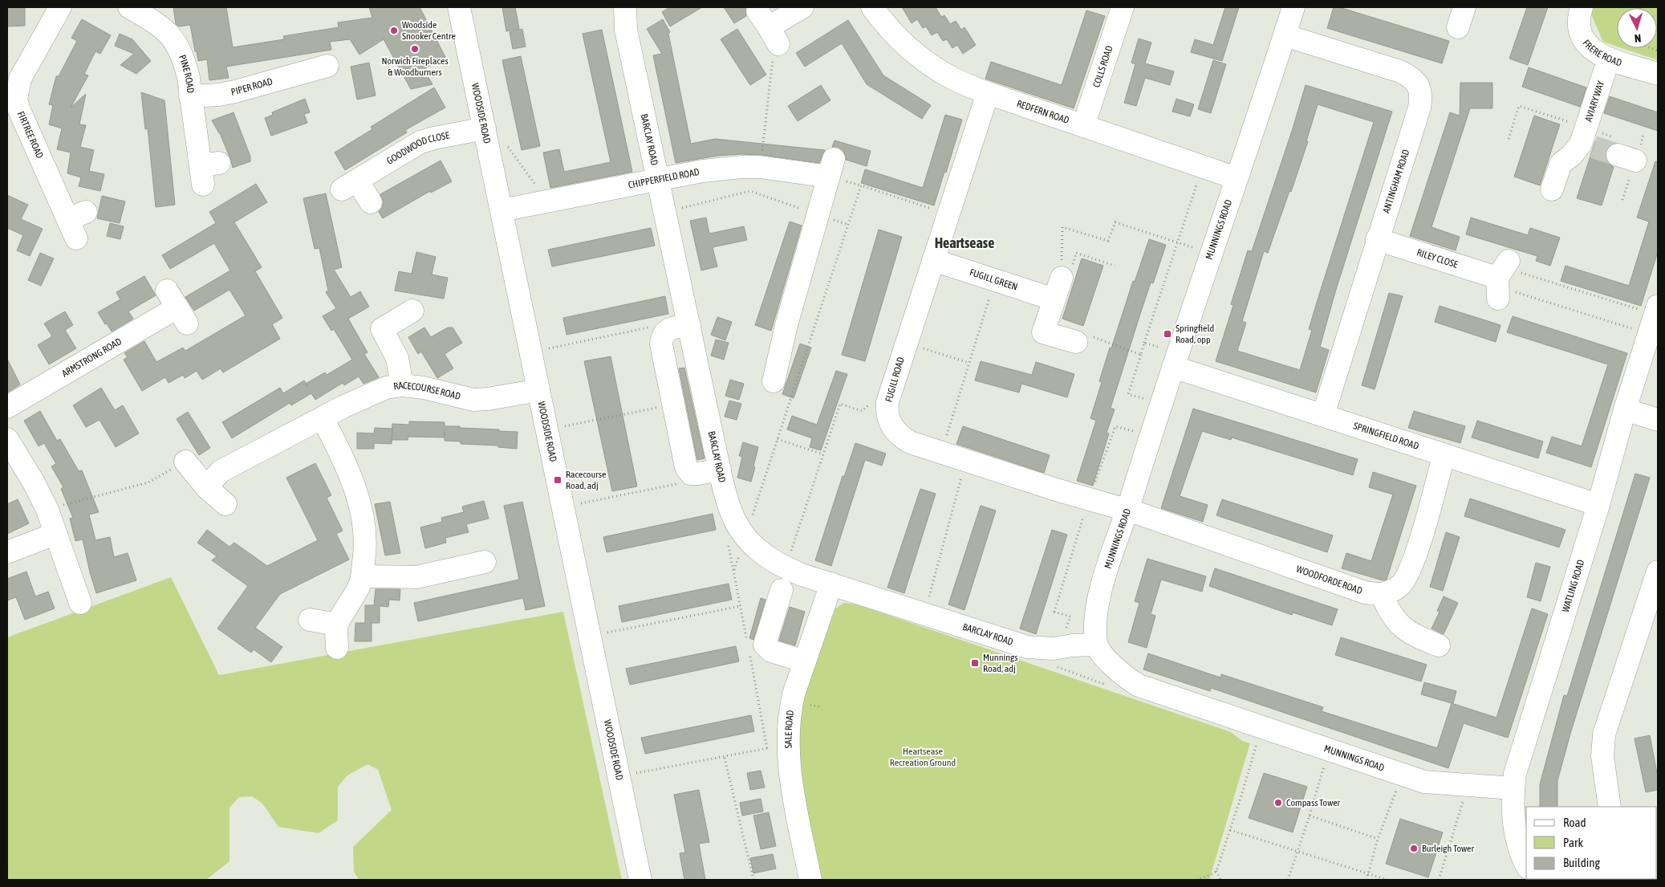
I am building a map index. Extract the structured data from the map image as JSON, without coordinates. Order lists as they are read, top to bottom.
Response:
{
  "streets": {
    "street": [
      "FRERE ROAD",
      "COLLS ROAD",
      "PINE ROAD",
      "PIPER ROAD",
      "AVIARY WAY",
      "REDFERN ROAD",
      "WOODSIDE ROAD",
      "FIRTREE ROAD",
      "BARCLAY ROAD",
      "GOODWOOD CLOSE",
      "CHIPPERFIELD ROAD",
      "ANTINGHAM ROAD",
      "MUNNINGS ROAD",
      "RILEY CLOSE",
      "FUGILL GREEN",
      "ARMSTRONG ROAD",
      "FUGILL ROAD",
      "RACECOURSE ROAD",
      "SPRINGFIELD ROAD",
      "WOODFORDE ROAD",
      "WATLING ROAD",
      "SALE ROAD"
    ]
  },
  "crossings": [
    ["FRERE ROAD", "AVIARY WAY"],
    ["COLLS ROAD", "REDFERN ROAD"],
    ["PINE ROAD", "PIPER ROAD"],
    ["REDFERN ROAD", "MUNNINGS ROAD"],
    ["REDFERN ROAD", "FUGILL ROAD"],
    ["WOODSIDE ROAD", "GOODWOOD CLOSE"],
    ["WOODSIDE ROAD", "CHIPPERFIELD ROAD"],
    ["WOODSIDE ROAD", "RACECOURSE ROAD"],
    ["BARCLAY ROAD", "CHIPPERFIELD ROAD"],
    ["BARCLAY ROAD", "MUNNINGS ROAD"],
    ["BARCLAY ROAD", "SALE ROAD"],
    ["ANTINGHAM ROAD", "MUNNINGS ROAD"],
    ["ANTINGHAM ROAD", "RILEY CLOSE"],
    ["ANTINGHAM ROAD", "SPRINGFIELD ROAD"],
    ["MUNNINGS ROAD", "FUGILL ROAD"],
    ["MUNNINGS ROAD", "SPRINGFIELD ROAD"],
    ["MUNNINGS ROAD", "WOODFORDE ROAD"],
    ["MUNNINGS ROAD", "WATLING ROAD"],
    ["FUGILL GREEN", "FUGILL ROAD"],
    ["FUGILL ROAD", "WOODFORDE ROAD"],
    ["SPRINGFIELD ROAD", "WATLING ROAD"]
  ],
  "districts": ["Heartsease"],
  "parks": ["Heartsease Recreation Ground"],
  "places": {
    "other": [
      "Woodside Snooker Centre",
      "Norwich Fireplaces & Woodburners",
      "Compass Tower",
      "Burleigh Tower"
    ],
    "transit": ["Springfield Road, opp", "Racecourse Road, adj", "Munnings Road, adj"]
  },
  "legend": ["Road", "Park", "Building"],
  "north": "bottom"
}
